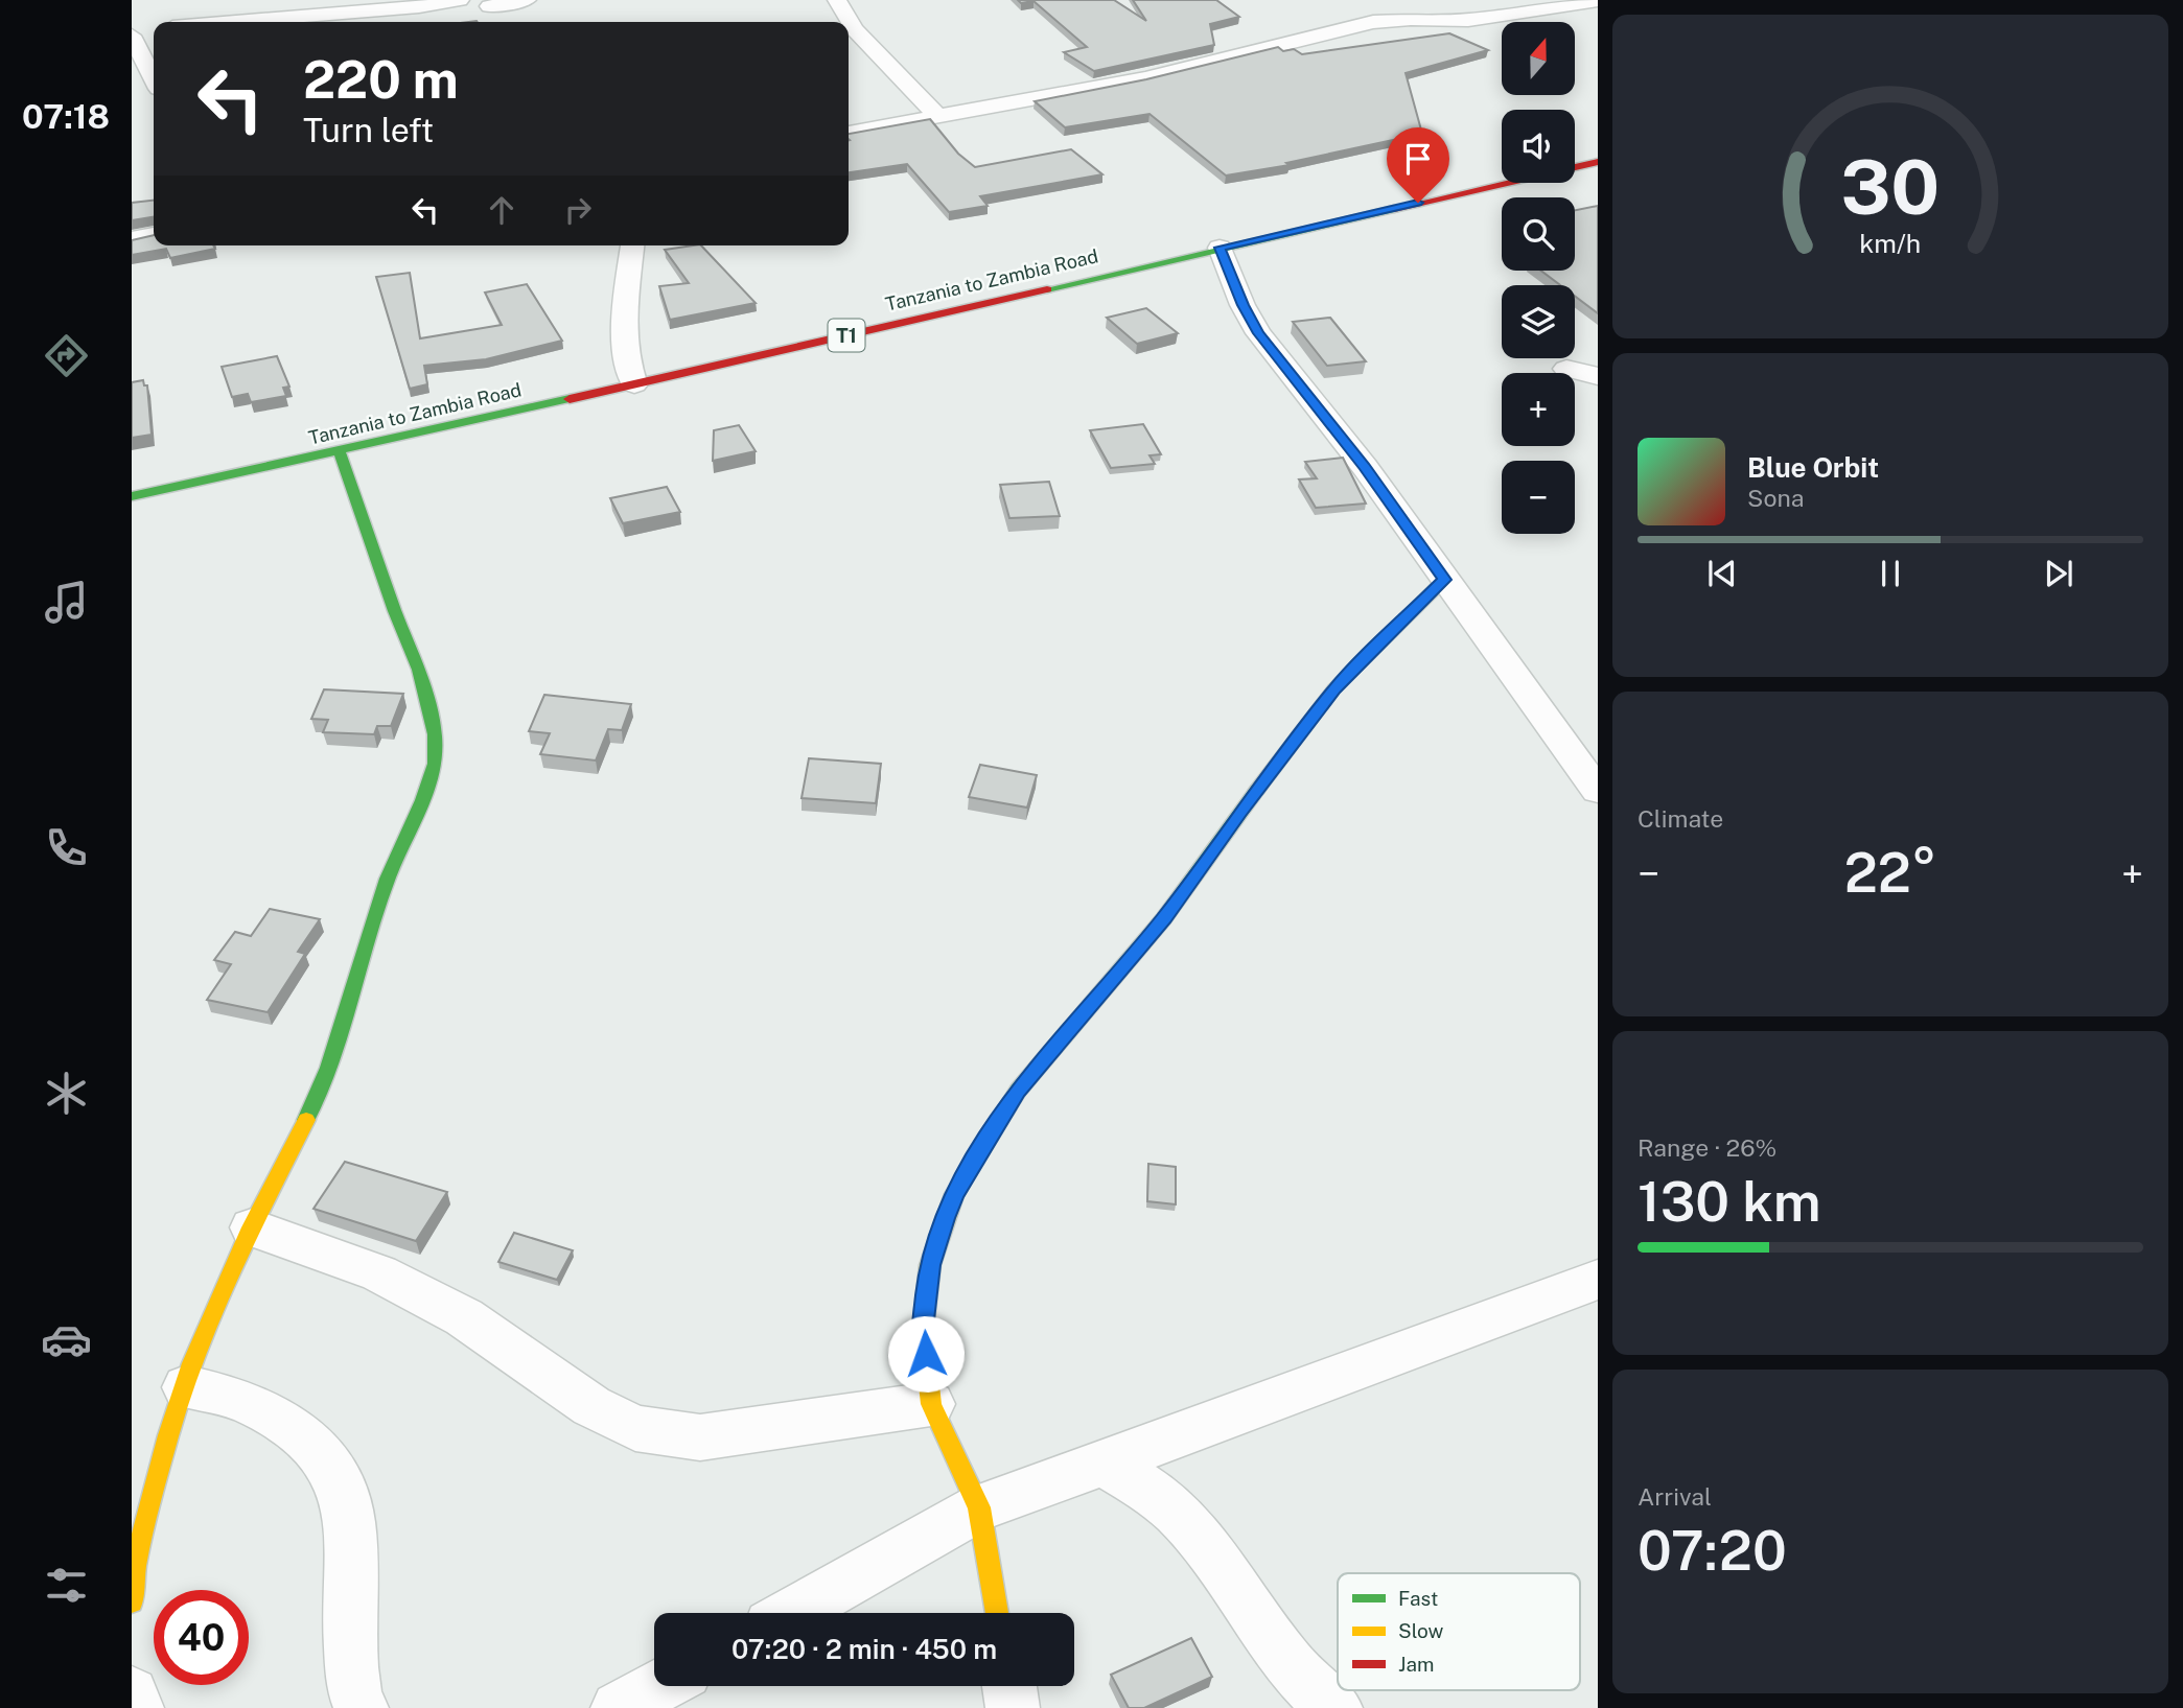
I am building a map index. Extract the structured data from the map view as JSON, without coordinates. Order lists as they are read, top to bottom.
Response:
{
  "streets": {
    "main road": ["Tanzania to Zambia Road", "T1"]
  },
  "legend": ["Fast", "Slow", "Jam"],
  "north": "top",
  "page": {
    "tabs": "07:18",
    "map_buttons": ["+", "−"],
    "turn": ["220 m", "Turn left"],
    "song": ["Blue Orbit", "Sona"],
    "tile": [
      "Climate",
      ["Range · 26%", "130 km"],
      ["Arrival", "07:20"]
    ],
    "heat": ["−", "22°", "+"],
    "limit": "40",
    "trip": "07:20 · 2 min · 450 m",
    "gauge": ["30", "km/h"]
  }
}
